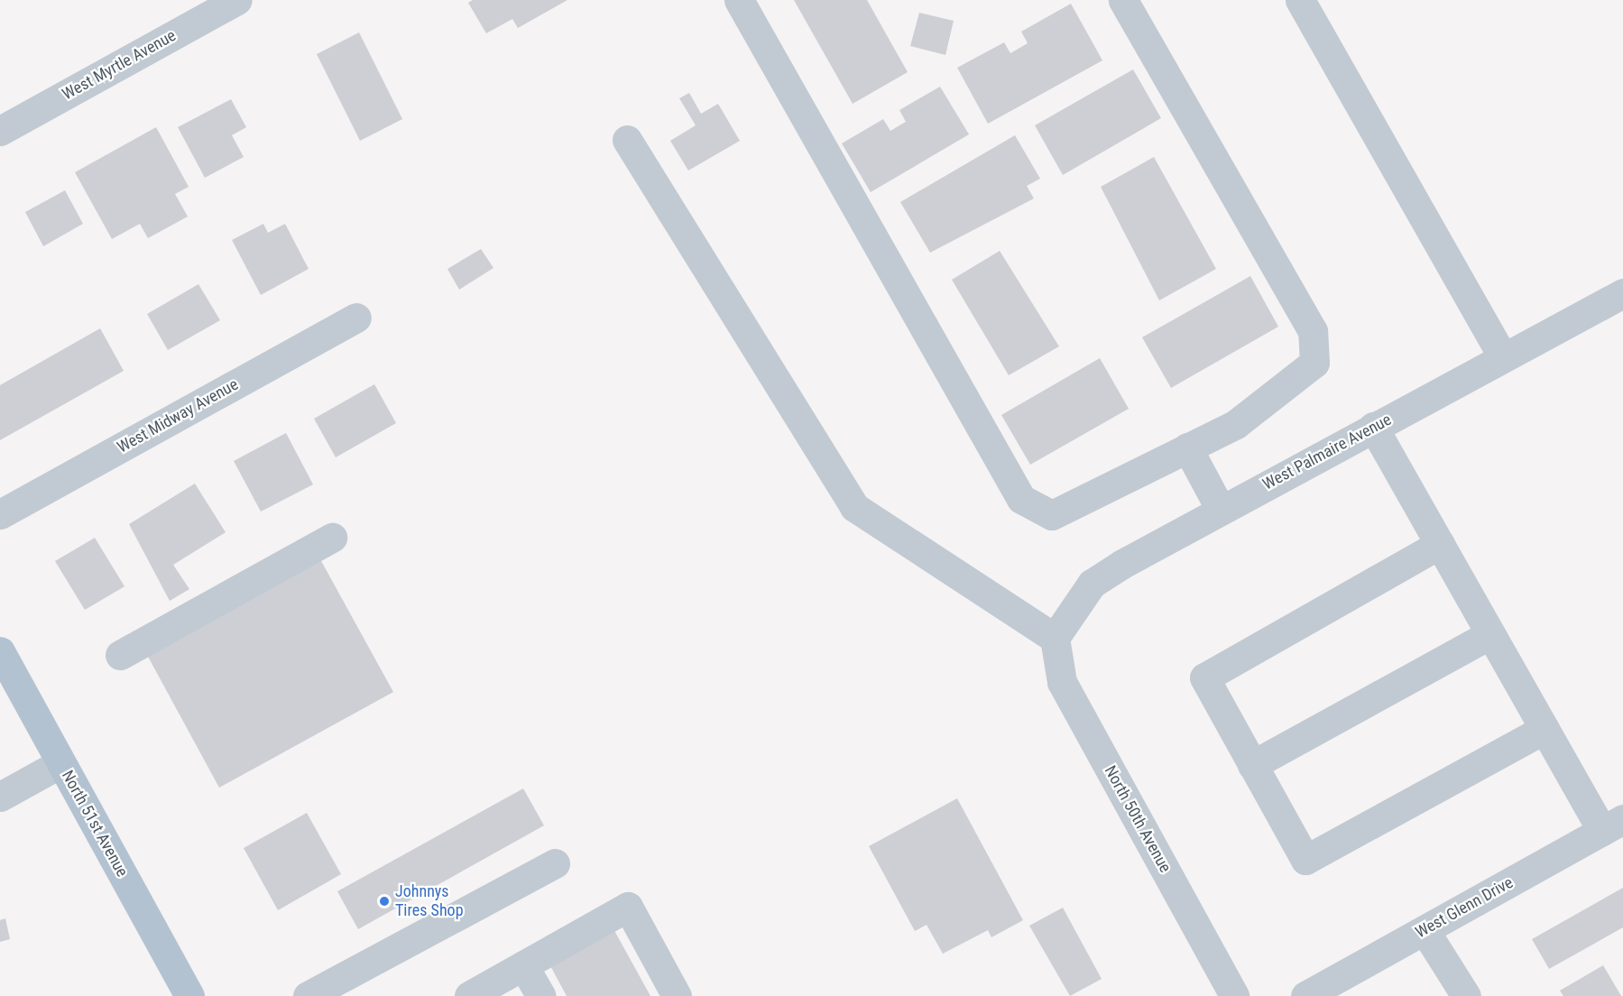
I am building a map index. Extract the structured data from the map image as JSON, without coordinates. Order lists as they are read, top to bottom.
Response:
{
  "streets": {
    "main road": ["North 51st Avenue"],
    "street": [
      "West Myrtle Avenue",
      "West Midway Avenue",
      "West Palmaire Avenue",
      "North 50th Avenue",
      "West Glenn Drive"
    ]
  },
  "crossings": [
    ["West Palmaire Avenue", "North 50th Avenue"]
  ],
  "places": ["Johnnys Tires Shop"]
}
